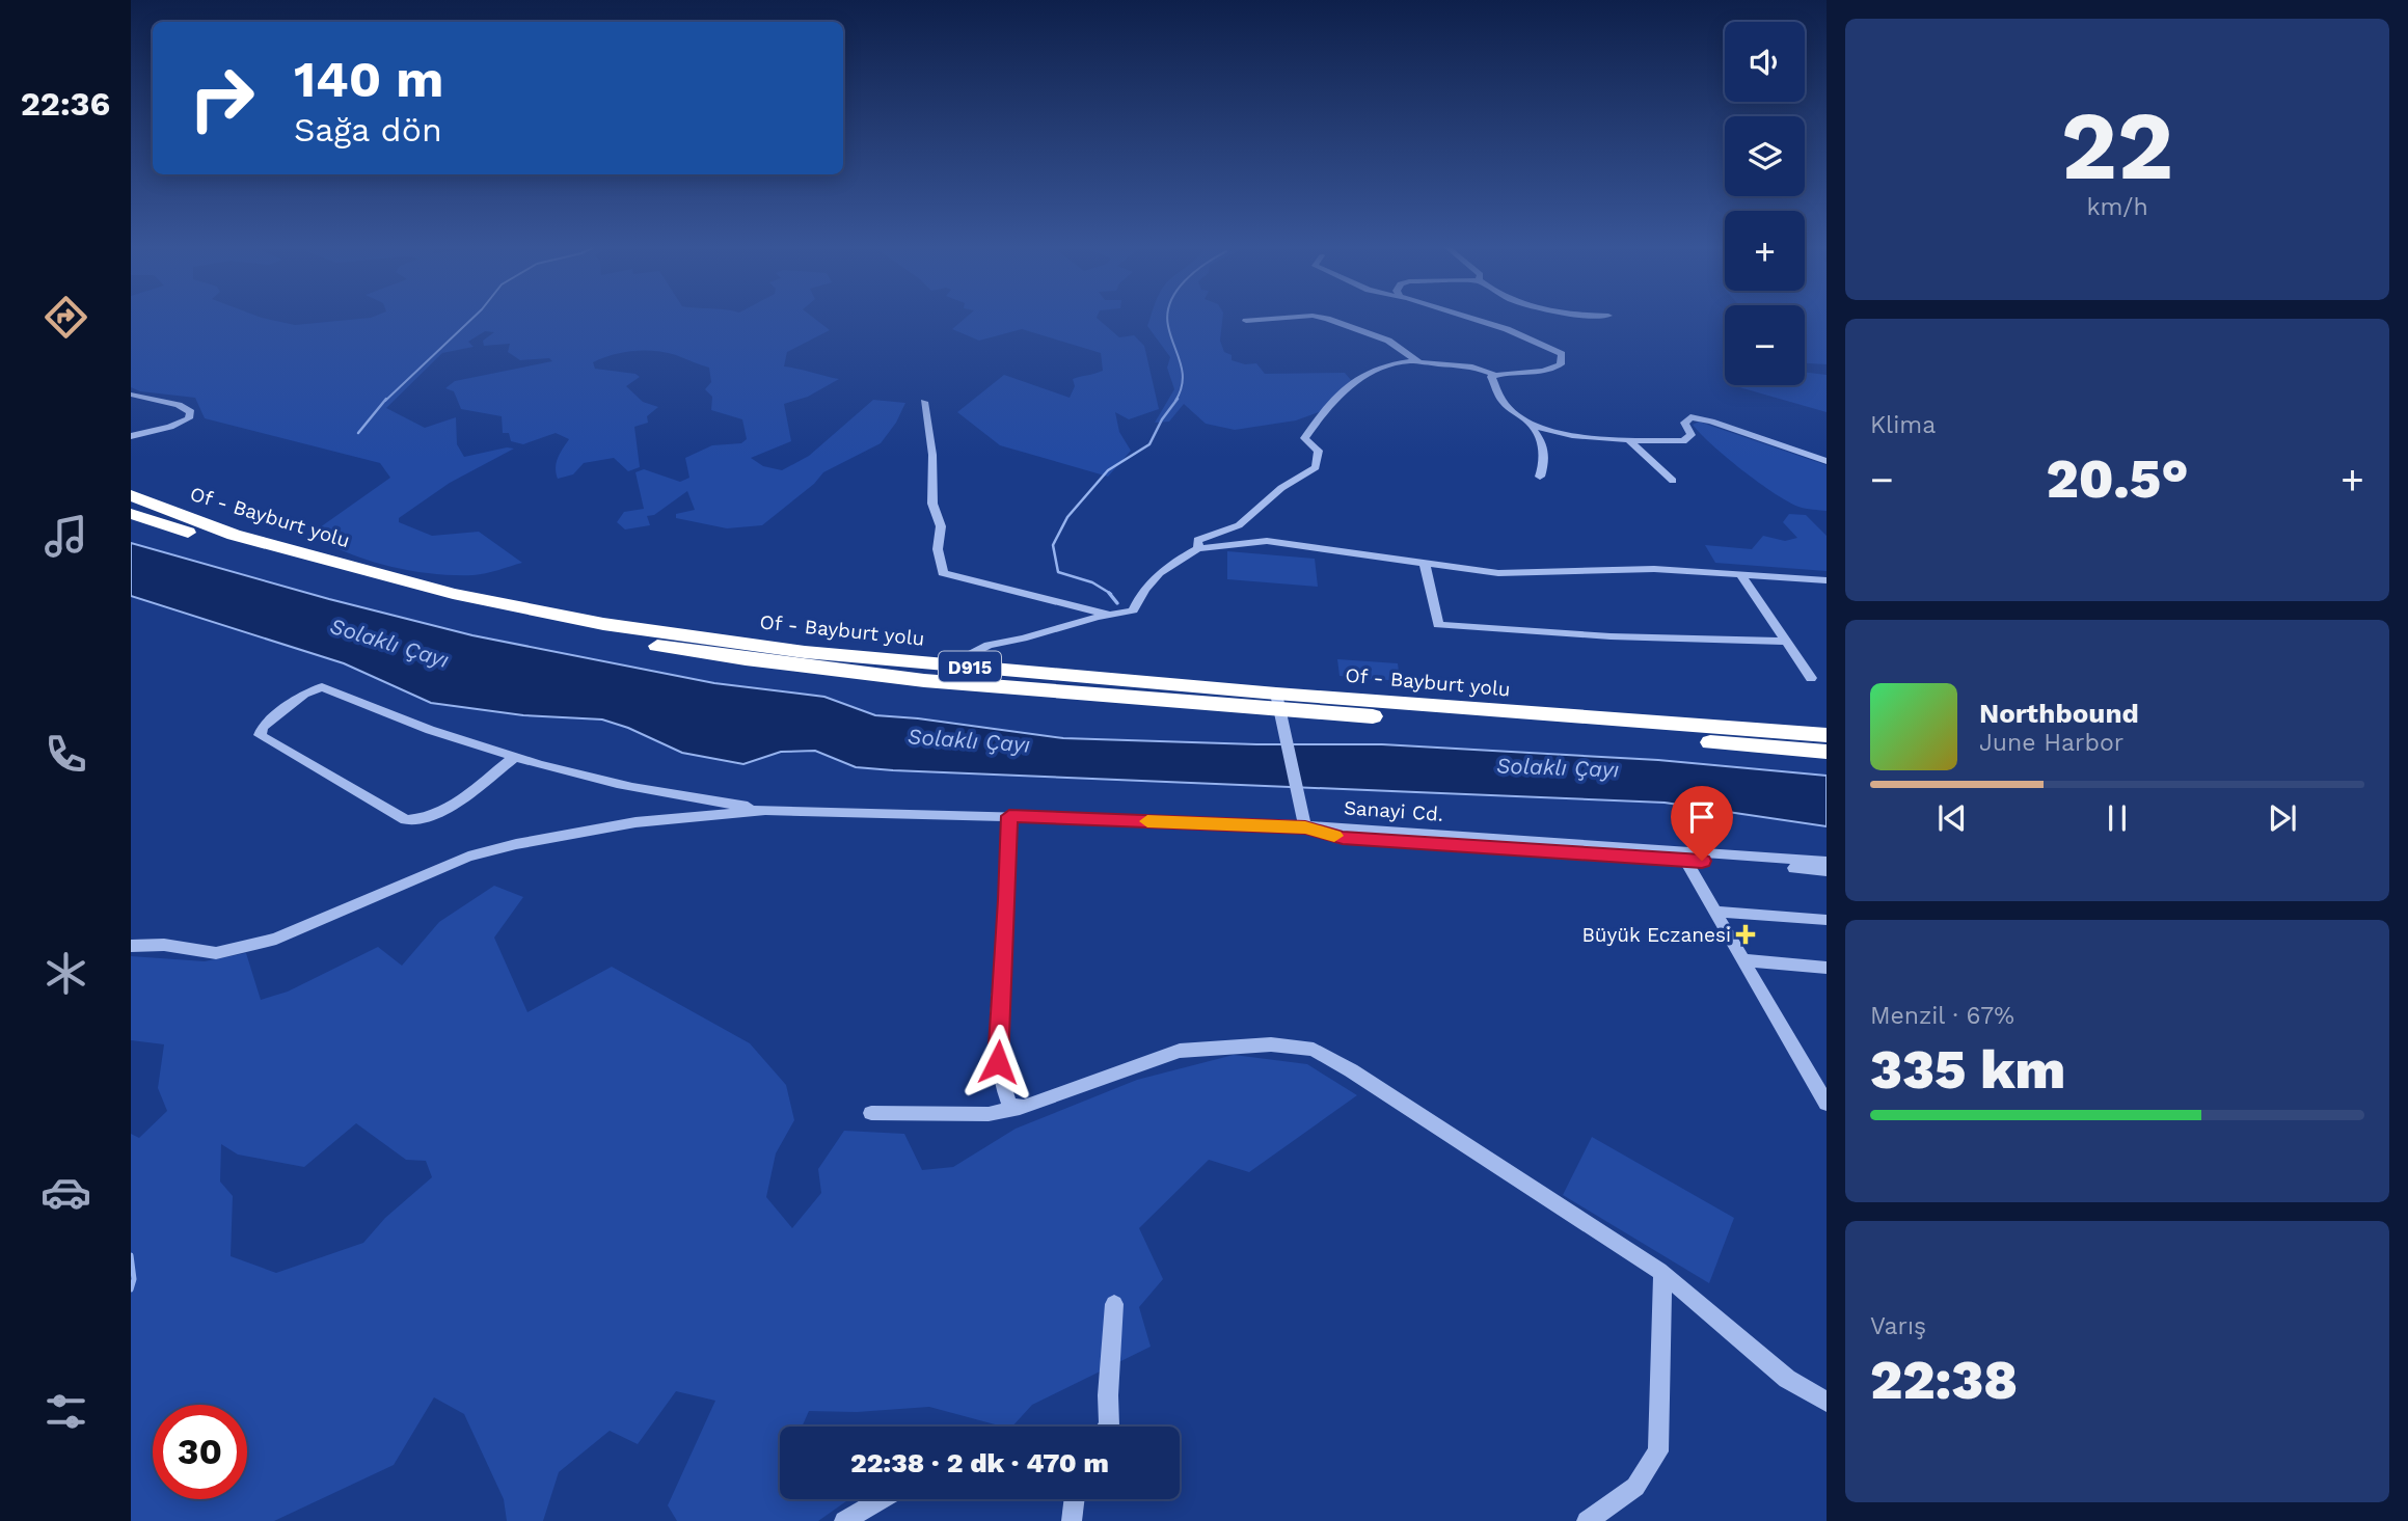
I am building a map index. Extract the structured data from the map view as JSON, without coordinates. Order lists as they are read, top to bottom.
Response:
{
  "streets": {
    "highway": ["Of - Bayburt yolu", "D915"],
    "street": ["Sanayi Cd."]
  },
  "water": ["Solaklı Çayı"],
  "places": {
    "health": ["Büyük Eczanesi"]
  },
  "page": {
    "tabs": "22:36",
    "tile": [
      ["22", "km/h"],
      "Klima",
      ["Menzil · 67%", "335 km"],
      ["Varış", "22:38"]
    ],
    "map_buttons": ["+", "−"],
    "turn": ["140 m", "Sağa dön"],
    "heat": ["−", "20.5°", "+"],
    "song": ["Northbound", "June Harbor"],
    "limit": "30",
    "trip": "22:38 · 2 dk · 470 m"
  }
}
